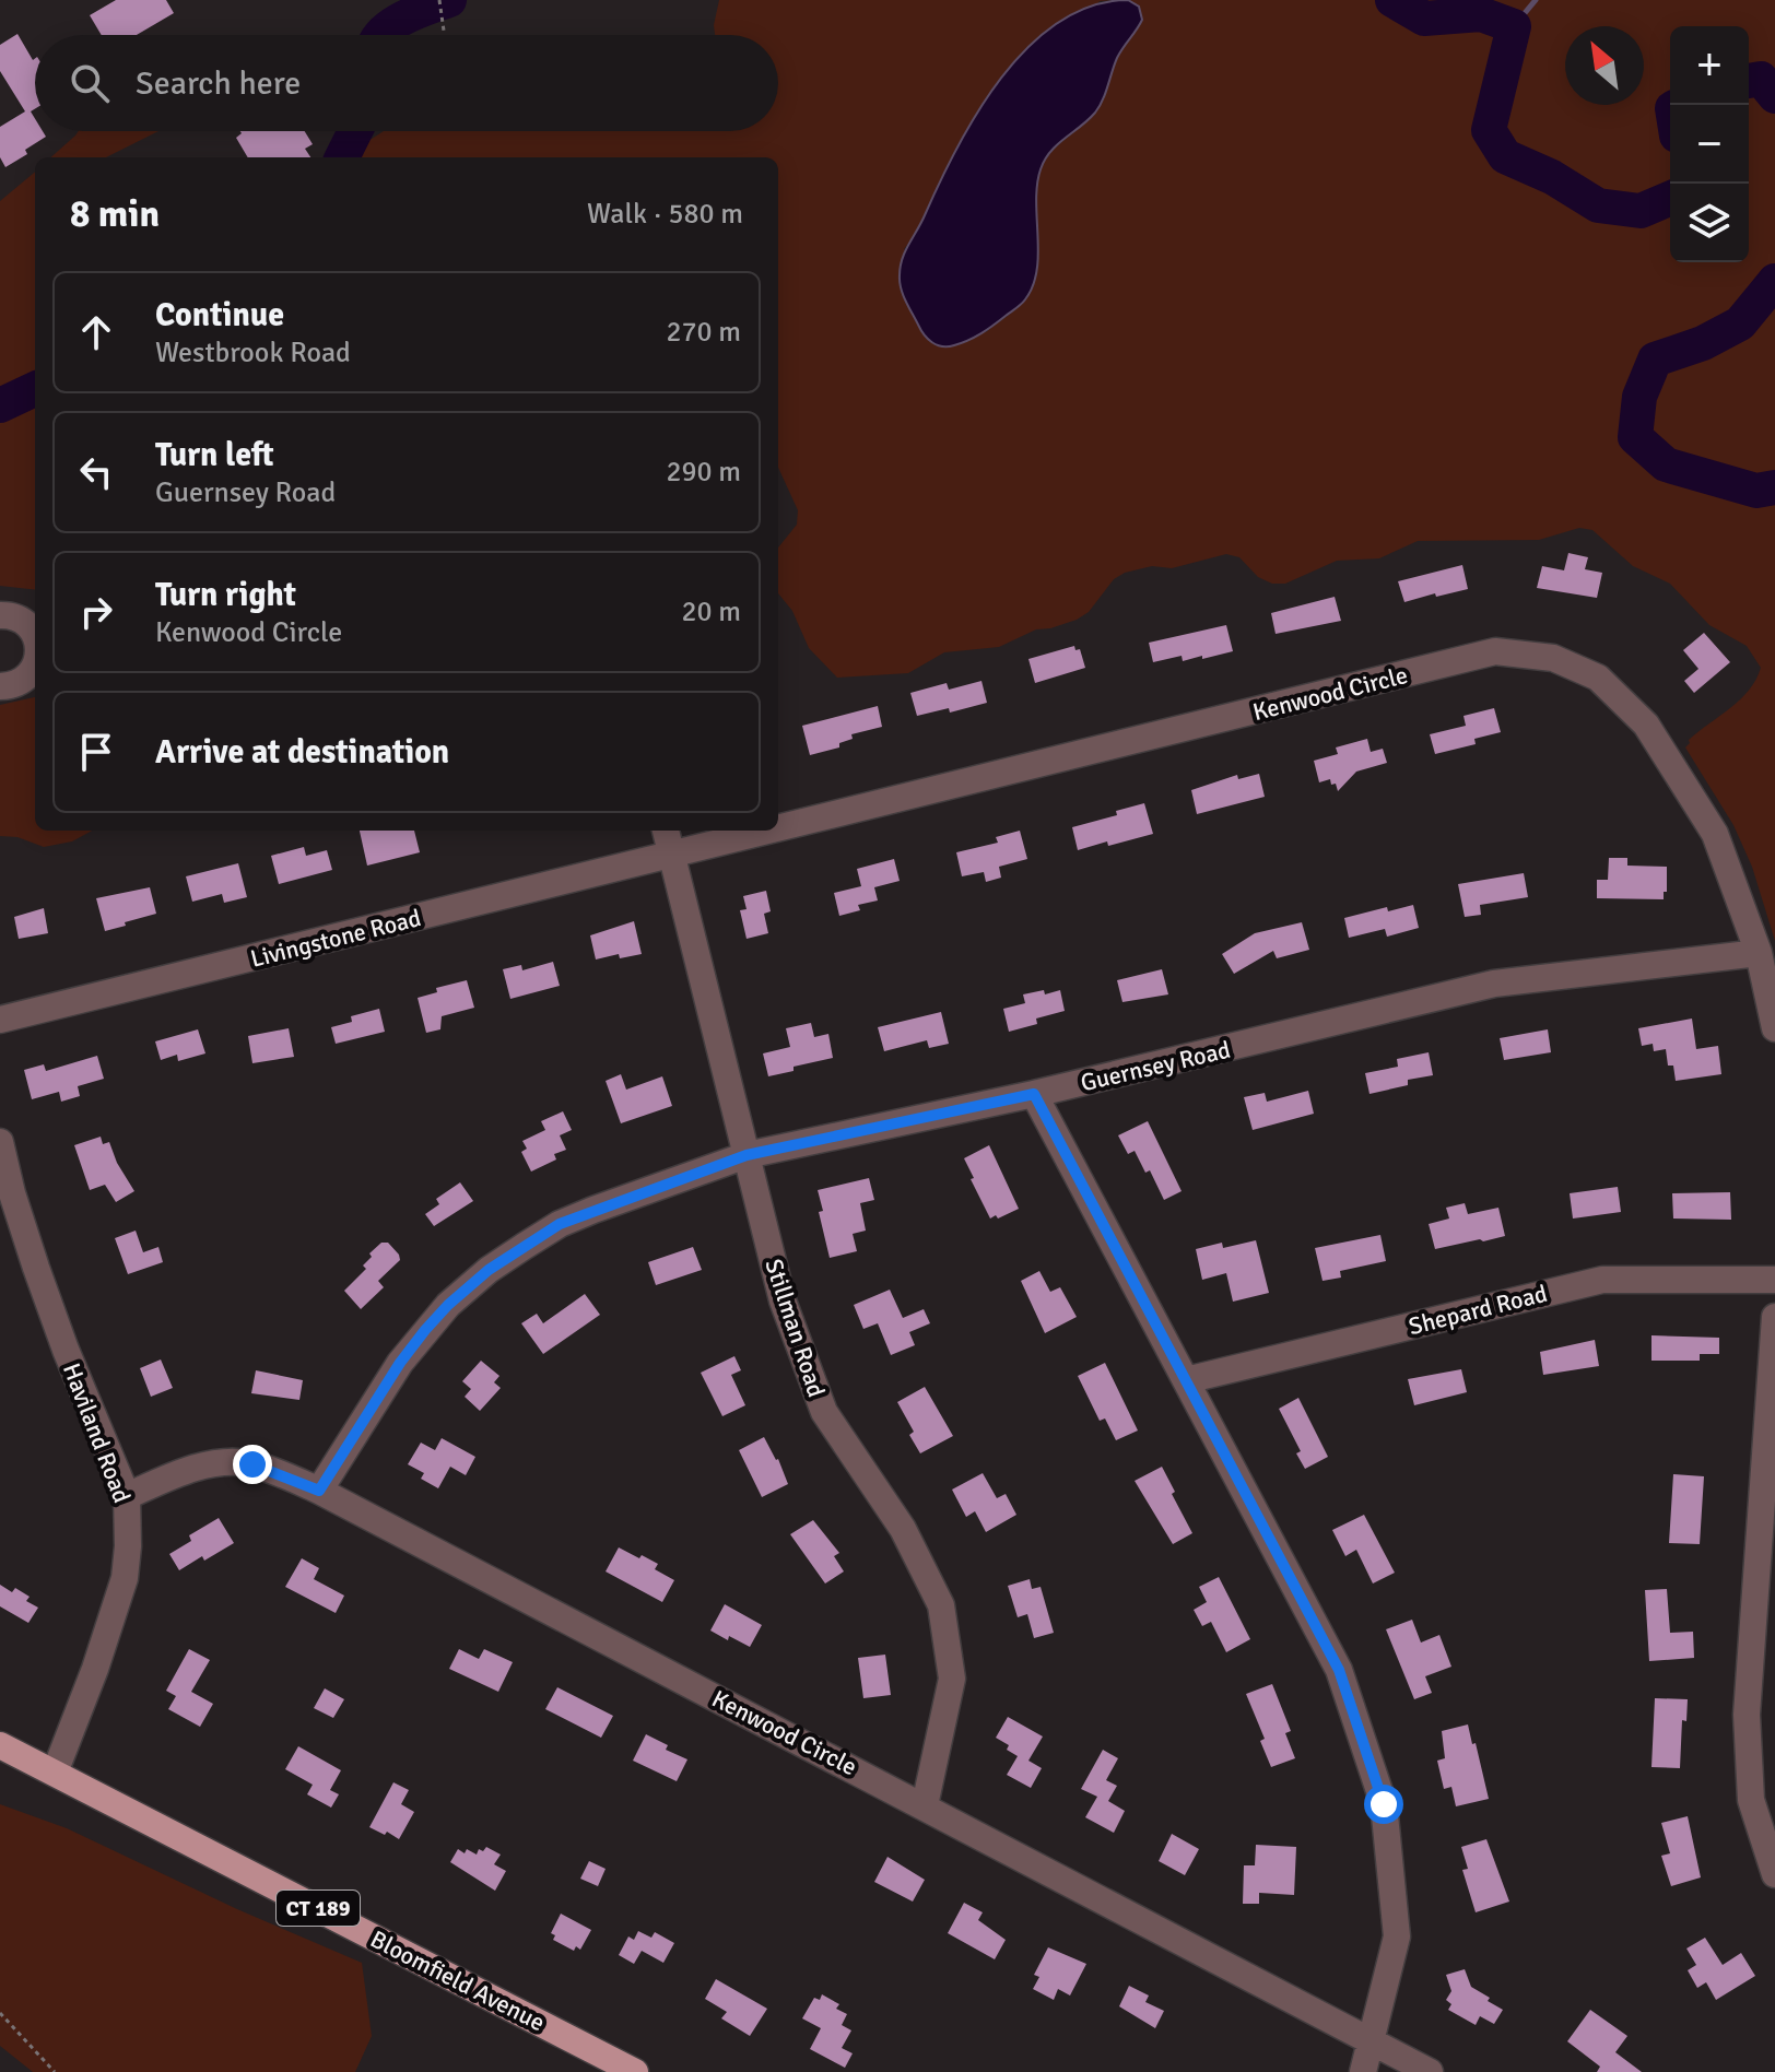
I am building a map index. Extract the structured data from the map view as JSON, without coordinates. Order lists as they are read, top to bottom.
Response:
{
  "streets": {
    "main road": ["CT 189", "Bloomfield Avenue"],
    "street": [
      "Kenwood Circle",
      "Livingstone Road",
      "Guernsey Road",
      "Shepard Road",
      "Stillman Road",
      "Haviland Road"
    ]
  },
  "crossings": [
    ["Kenwood Circle", "Livingstone Road"],
    ["Kenwood Circle", "Guernsey Road"],
    ["Kenwood Circle", "Stillman Road"],
    ["Kenwood Circle", "Haviland Road"],
    ["Livingstone Road", "Stillman Road"],
    ["Guernsey Road", "Stillman Road"],
    ["Haviland Road", "Bloomfield Avenue"]
  ],
  "north": "top left",
  "page": {
    "map_buttons": ["+", "−"],
    "search": "Search here",
    "heading": ["8 min", "Walk · 580 m"],
    "list": [
      ["Continue", "Westbrook Road", "270 m"],
      ["Turn left", "Guernsey Road", "290 m"],
      ["Turn right", "Kenwood Circle", "20 m"],
      "Arrive at destination"
    ]
  }
}
